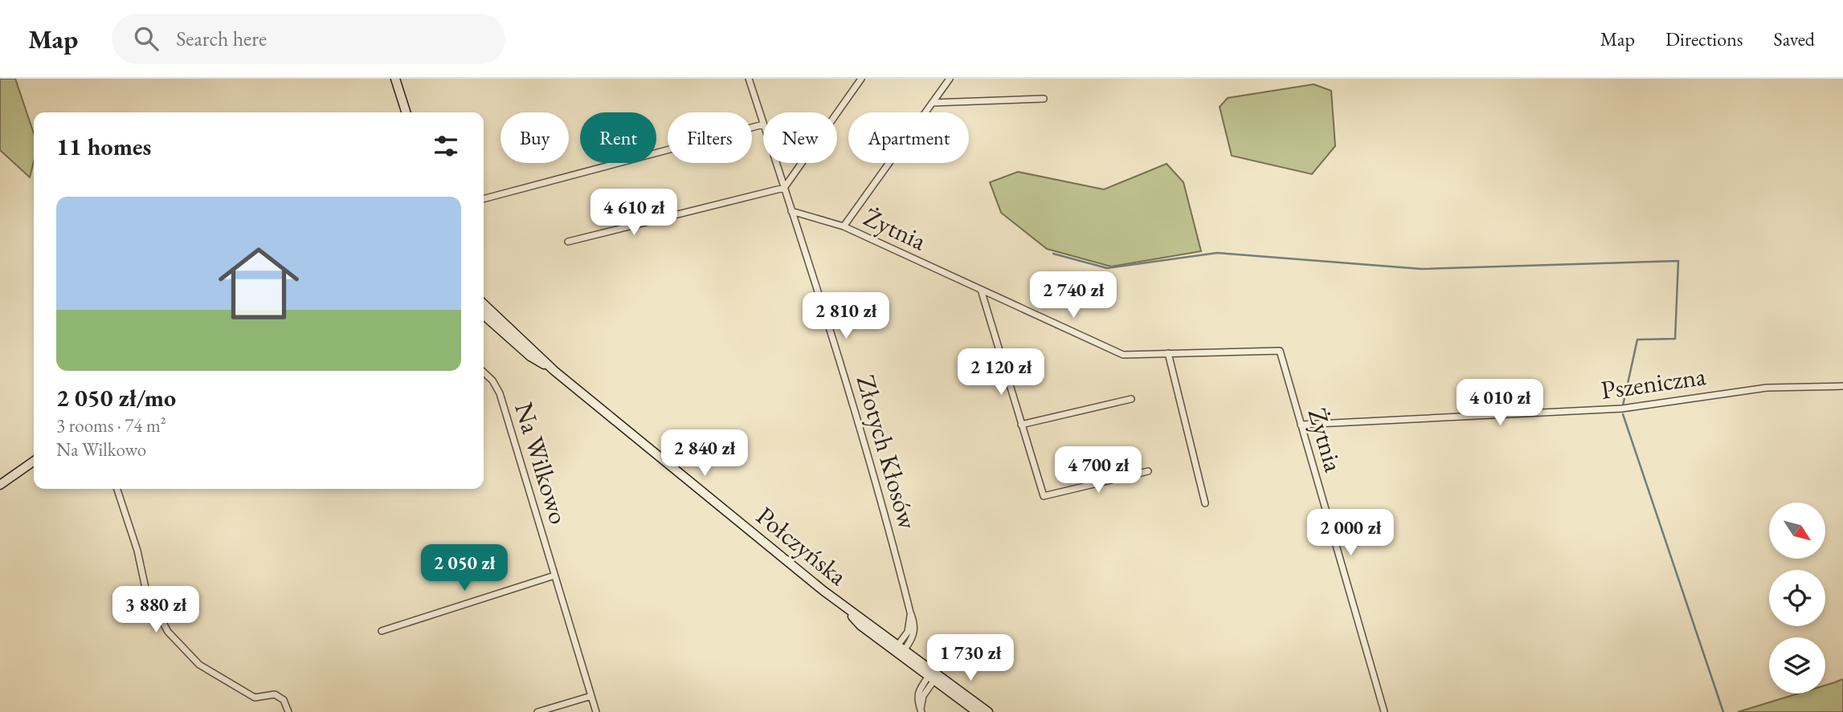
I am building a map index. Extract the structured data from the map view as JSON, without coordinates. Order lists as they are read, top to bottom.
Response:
{
  "streets": {
    "main road": ["Połczyńska"],
    "street": [
      "Żytnia",
      "Pszeniczna",
      "Złotych Kłosów",
      "Na Wilkowo"
    ]
  },
  "crossings": [
    ["Żytnia", "Pszeniczna"],
    ["Żytnia", "Złotych Kłosów"],
    ["Złotych Kłosów", "Połczyńska"]
  ],
  "north": "bottom right",
  "page": {
    "header": "Map",
    "search": "Search here",
    "nav": ["Map", "Directions", "Saved"],
    "chip": [
      "Buy",
      "Rent",
      "Filters",
      "New",
      "Apartment"
    ],
    "heading": "11 homes",
    "list": [
      {
        "name": "2 050 zł/mo",
        "note": "3 rooms · 74 m² · Na Wilkowo"
      }
    ],
    "price": [
      "4 610 zł",
      "2 740 zł",
      "2 810 zł",
      "2 120 zł",
      "4 010 zł",
      "2 840 zł",
      "4 700 zł",
      "2 000 zł",
      "2 050 zł",
      "3 880 zł",
      "1 730 zł"
    ]
  }
}
